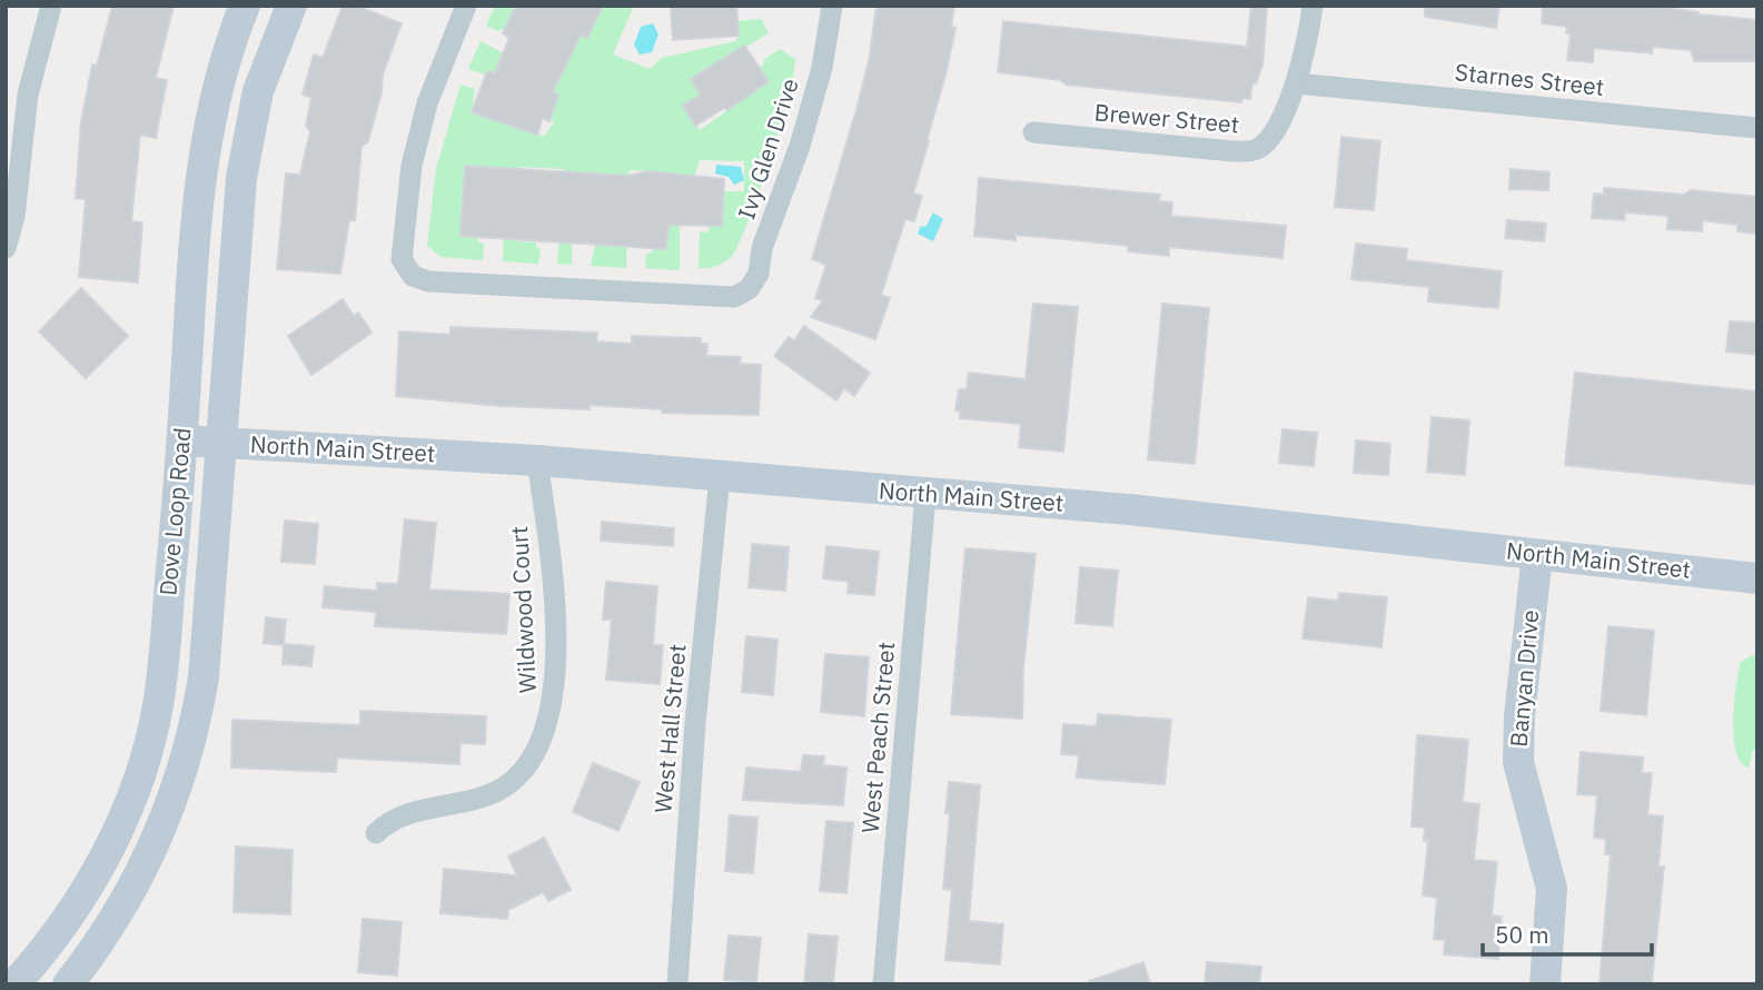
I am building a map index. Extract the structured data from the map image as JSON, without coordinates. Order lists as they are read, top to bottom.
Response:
{
  "streets": {
    "main road": ["North Main Street", "Dove Loop Road", "Banyan Drive"],
    "street": [
      "Starnes Street",
      "Brewer Street",
      "Ivy Glen Drive",
      "Wildwood Court",
      "West Hall Street",
      "West Peach Street"
    ]
  },
  "crossings": [
    ["Starnes Street", "Brewer Street"],
    ["North Main Street", "Dove Loop Road"],
    ["North Main Street", "Wildwood Court"],
    ["North Main Street", "Banyan Drive"],
    ["North Main Street", "West Hall Street"],
    ["North Main Street", "West Peach Street"]
  ],
  "scale_bar": "50 m"
}
